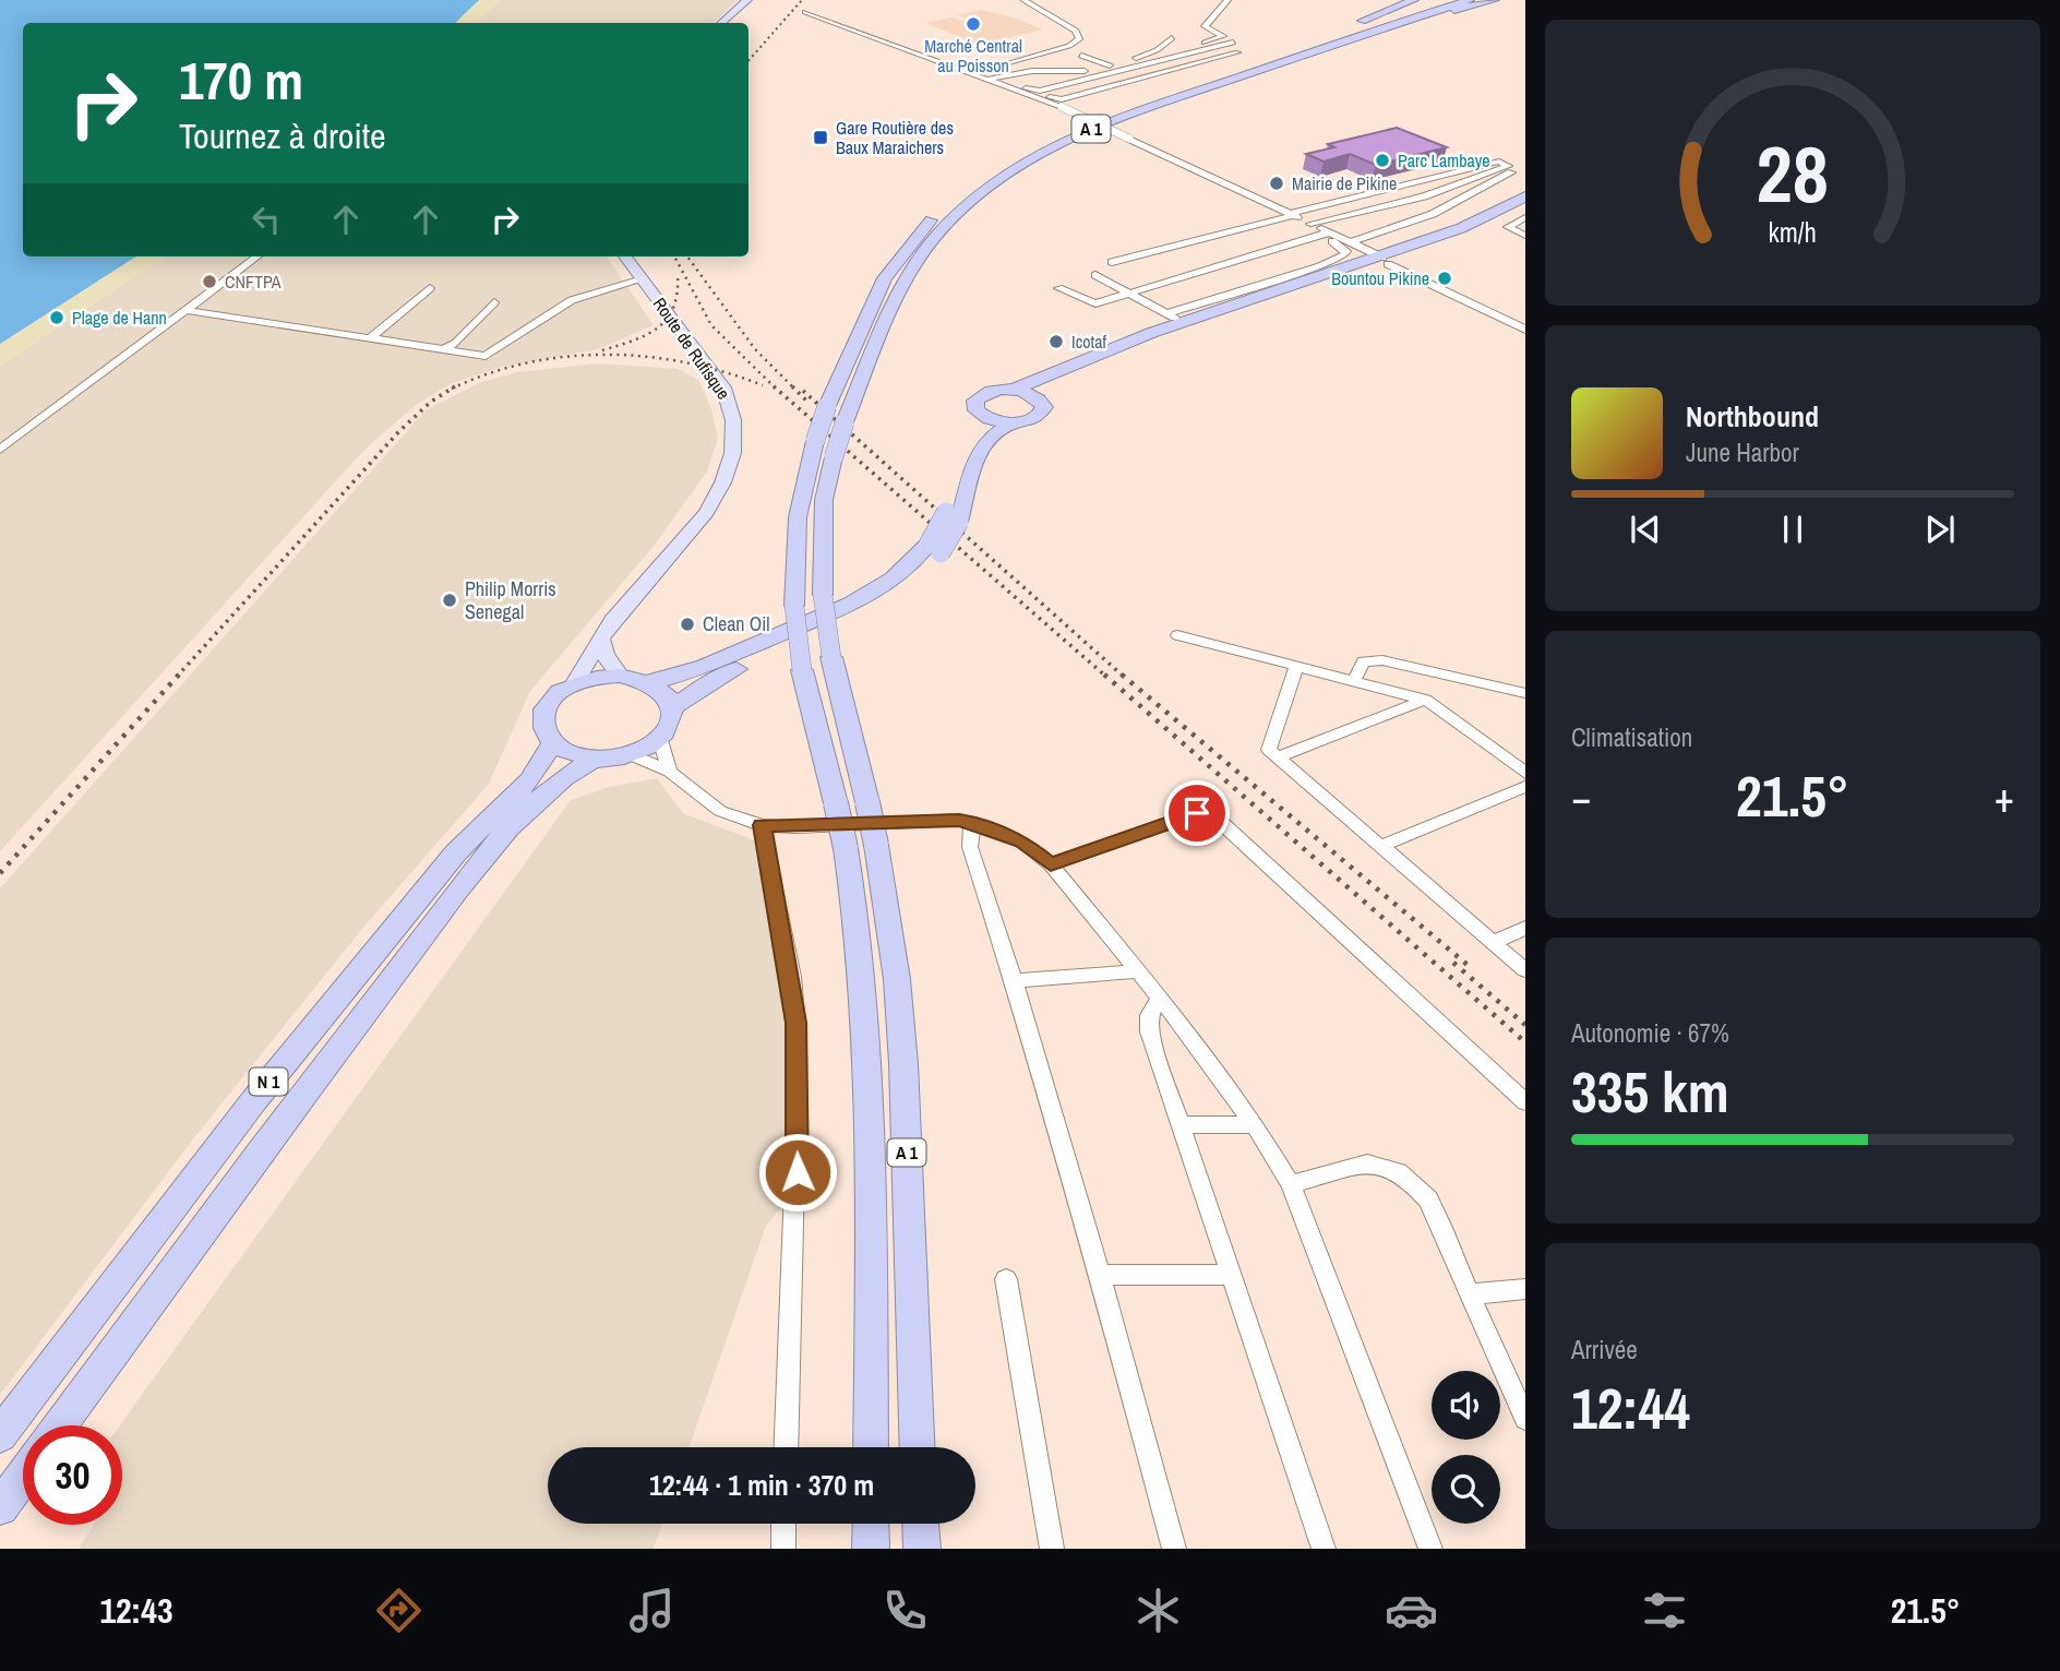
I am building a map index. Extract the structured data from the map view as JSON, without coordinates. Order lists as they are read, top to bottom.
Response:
{
  "streets": {
    "highway": ["A 1", "N 1"],
    "main road": ["Route de Rufisque"]
  },
  "crossings": [
    ["Route de Rufisque", "N 1"]
  ],
  "places": {
    "other": [
      "Marché Central au Poisson",
      "Parc Lambaye",
      "Mairie de Pikine",
      "Bountou Pikine",
      "CNFTPA",
      "Plage de Hann",
      "Icotaf",
      "Philip Morris Senegal",
      "Clean Oil"
    ],
    "transit": ["Gare Routière des Baux Maraichers"]
  },
  "page": {
    "turn": ["170 m", "Tournez à droite"],
    "song": ["Northbound", "June Harbor"],
    "tile": [
      "Climatisation",
      ["Autonomie · 67%", "335 km"],
      ["Arrivée", "12:44"]
    ],
    "heat": ["−", "21.5°", "+"],
    "limit": "30",
    "trip": "12:44 · 1 min · 370 m",
    "tabs": ["12:43", "21.5°"],
    "gauge": ["28", "km/h"]
  }
}
